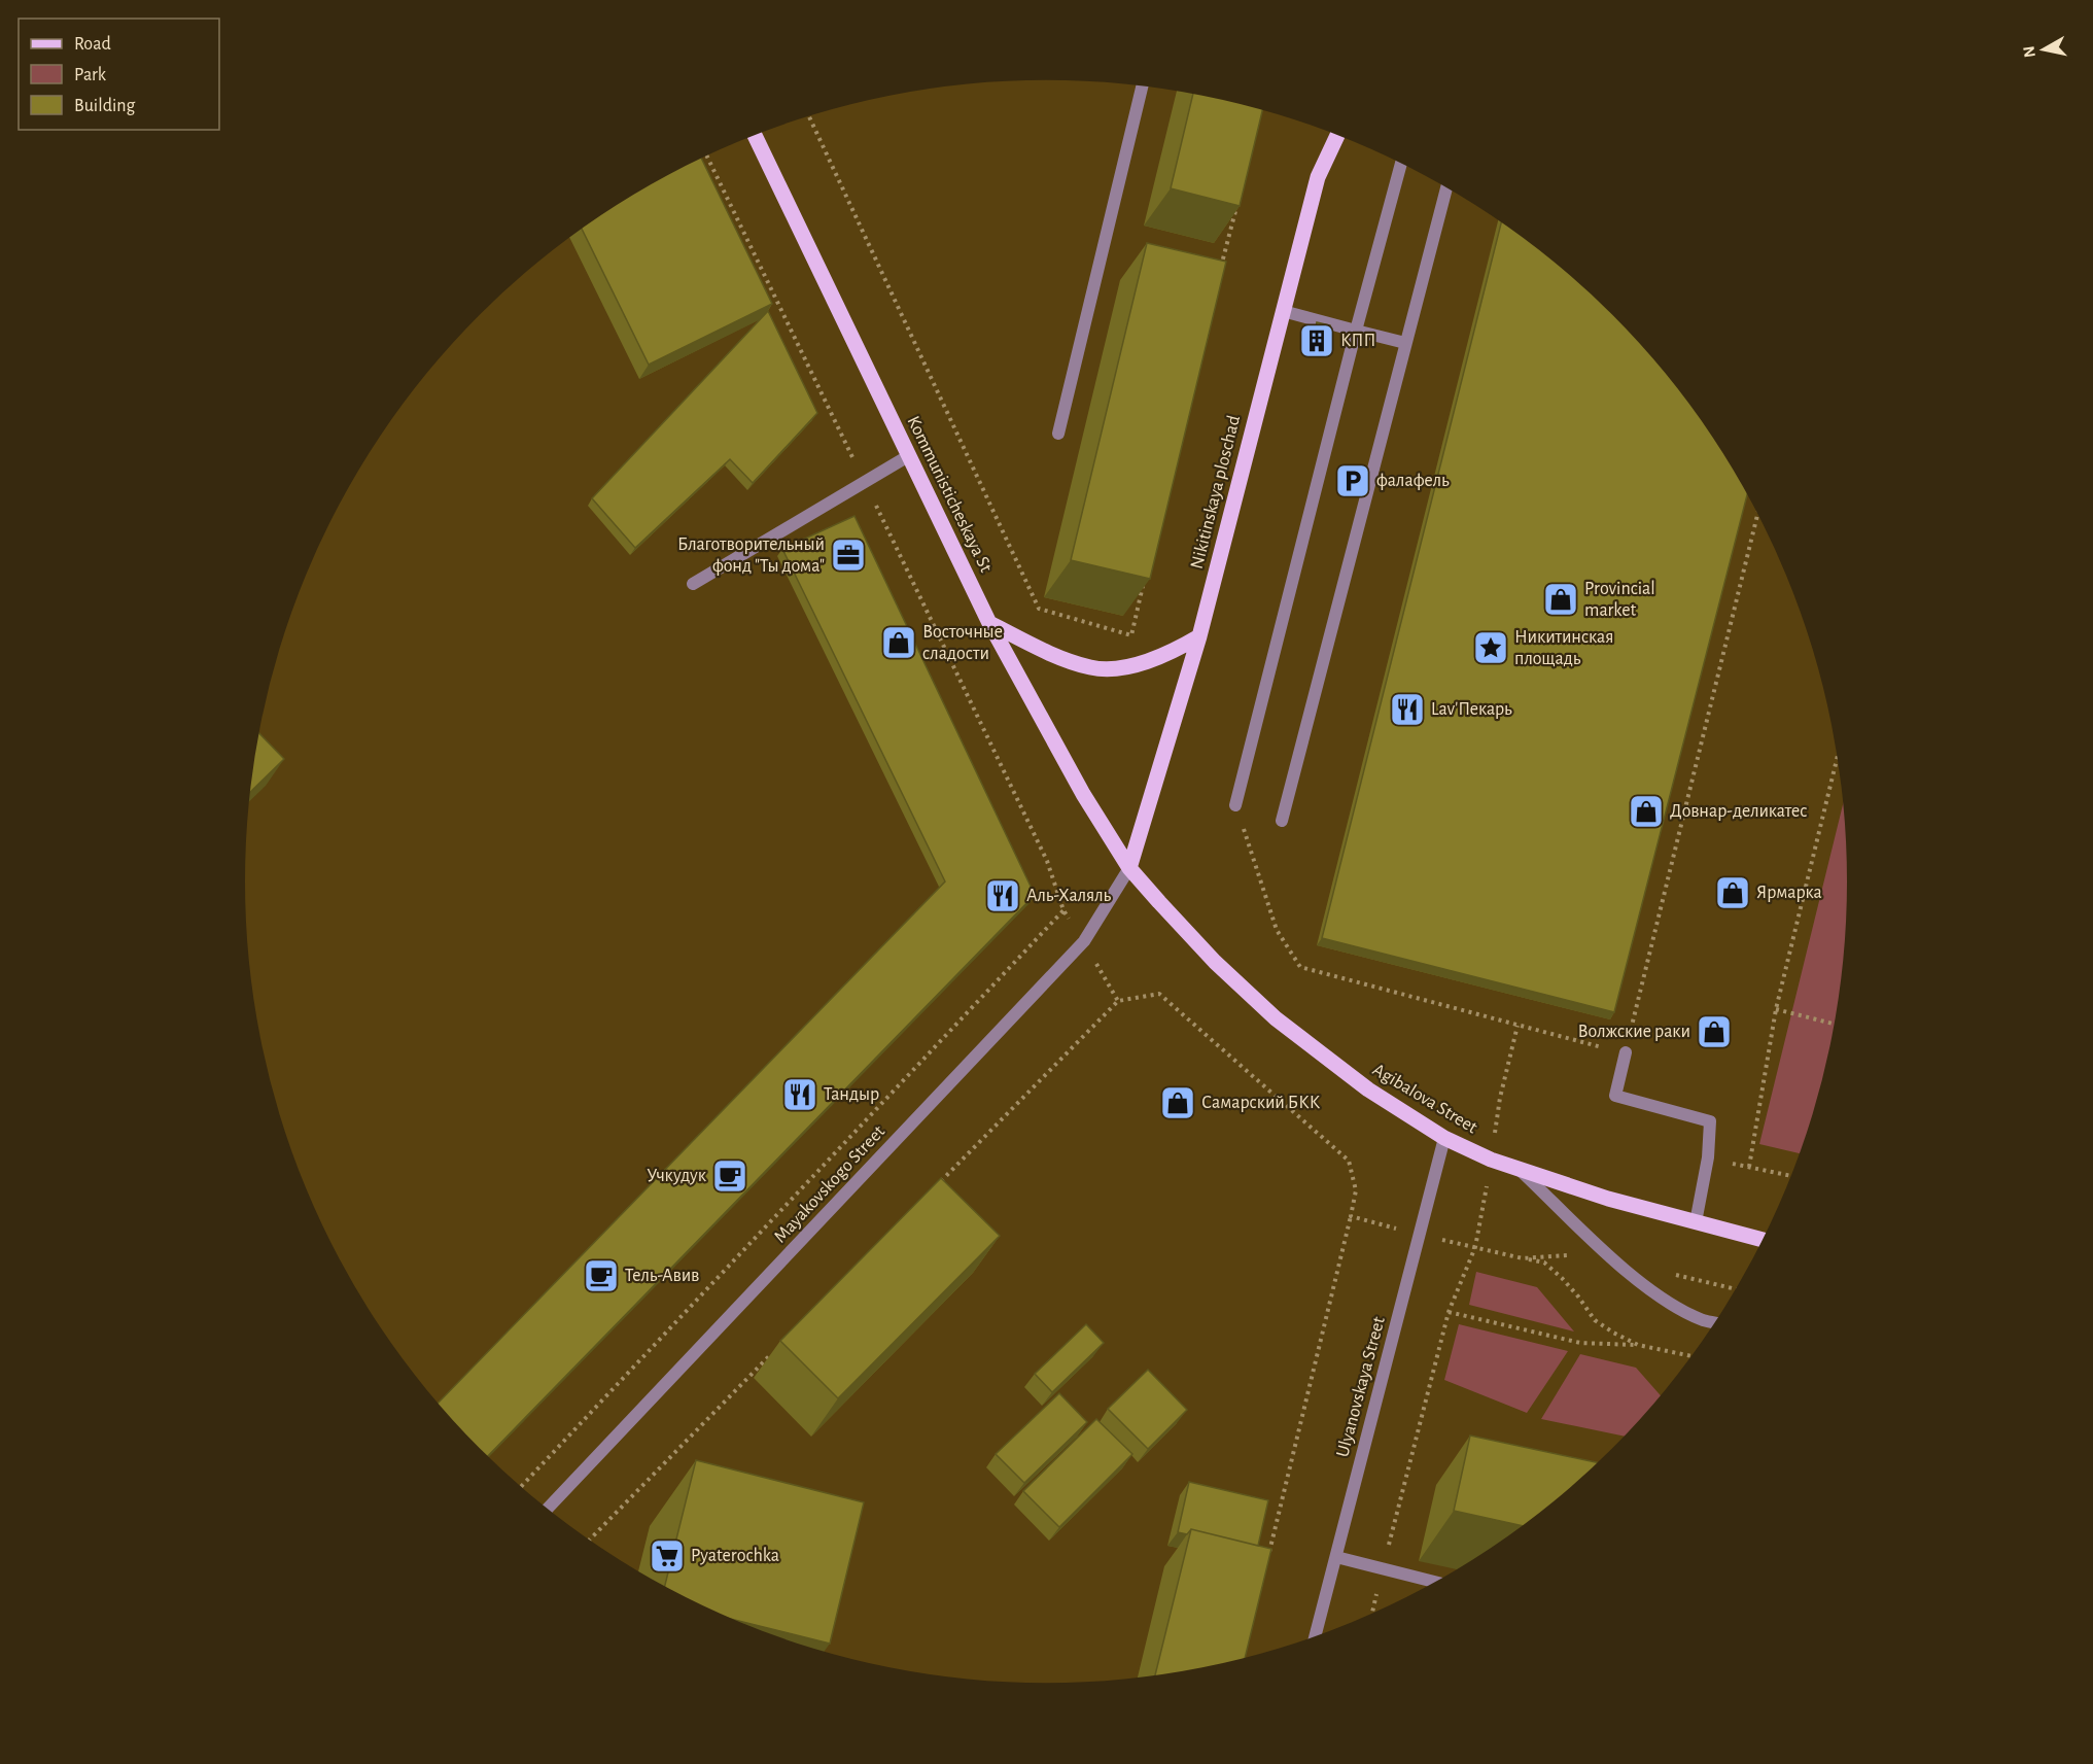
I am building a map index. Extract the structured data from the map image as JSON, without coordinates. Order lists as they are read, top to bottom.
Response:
{
  "streets": {
    "main road": ["Nikitinskaya ploschad", "Kommunisticheskaya St", "Agibalova Street"],
    "street": ["Mayakovskogo Street", "Ulyanovskaya Street"]
  },
  "crossings": [
    ["Nikitinskaya ploschad", "Kommunisticheskaya St"],
    ["Nikitinskaya ploschad", "Agibalova Street"],
    ["Nikitinskaya ploschad", "Mayakovskogo Street"],
    ["Kommunisticheskaya St", "Agibalova Street"],
    ["Kommunisticheskaya St", "Mayakovskogo Street"],
    ["Agibalova Street", "Mayakovskogo Street"],
    ["Agibalova Street", "Ulyanovskaya Street"]
  ],
  "places": {
    "building": ["КПП"],
    "parking": ["фалафель"],
    "office": ["Благотворительный фонд \"Ты дома\""],
    "shop": [
      "Provincial market",
      "Восточные сладости",
      "Довнар-деликатес",
      "Ярмарка",
      "Волжские раки",
      "Самарский БКК"
    ],
    "place": ["Никитинская площадь"],
    "restaurant": ["Lav'Пекарь", "Аль-Халяль", "Тандыр"],
    "cafe": ["Учкудук", "Тель-Авив"],
    "supermarket": ["Pyaterochka"]
  },
  "legend": ["Road", "Park", "Building"],
  "north": "left"
}
